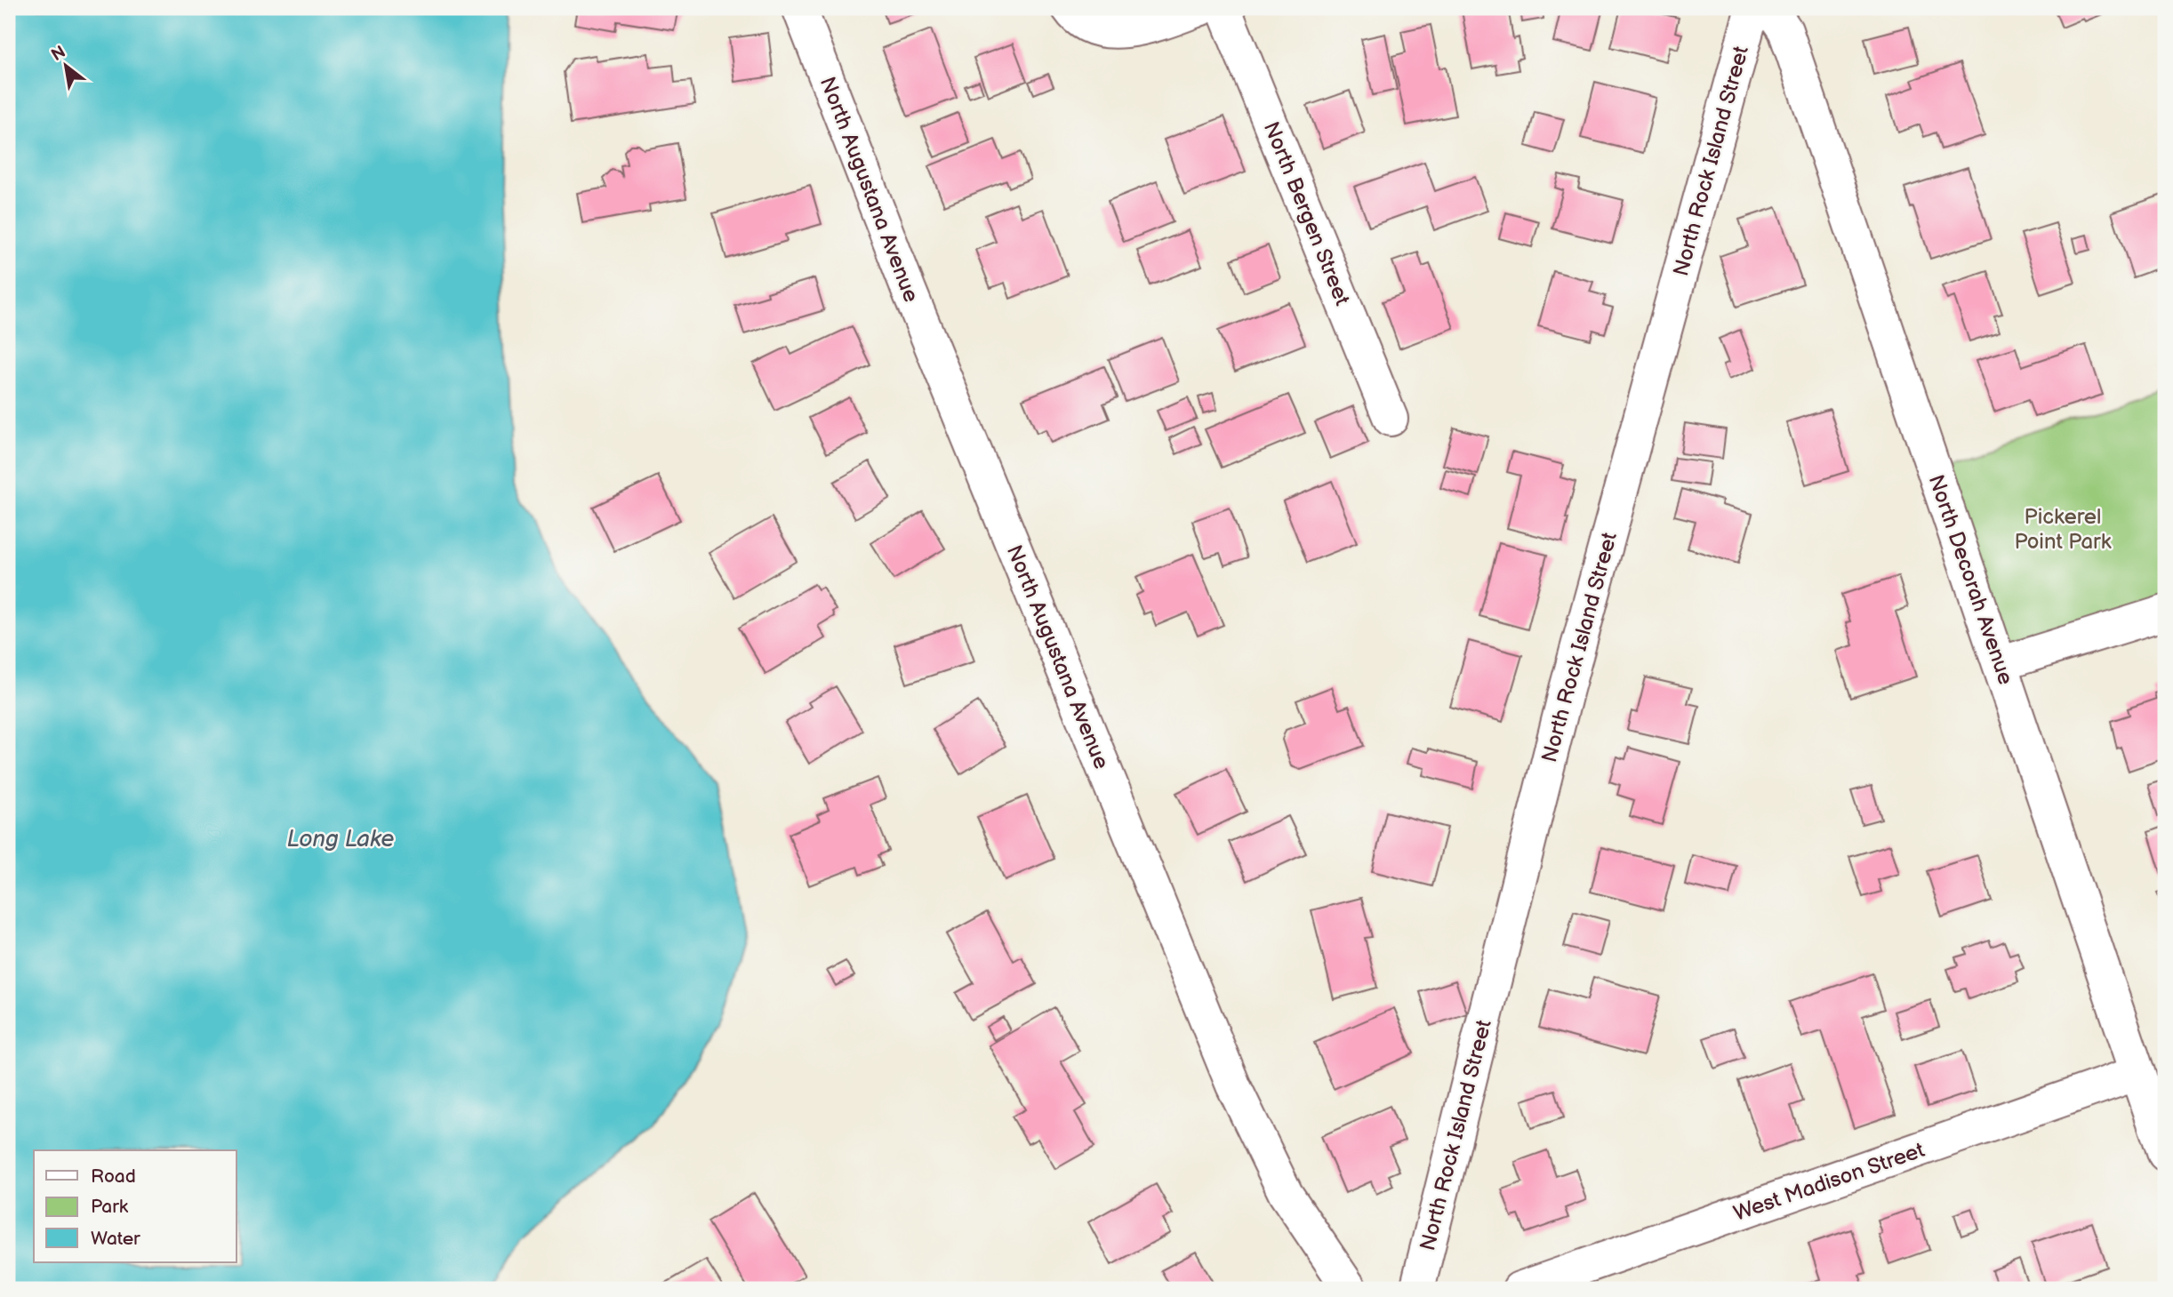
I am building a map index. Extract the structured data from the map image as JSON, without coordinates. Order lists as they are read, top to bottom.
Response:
{
  "streets": {
    "street": [
      "North Rock Island Street",
      "North Augustana Avenue",
      "North Bergen Street",
      "North Decorah Avenue",
      "West Madison Street"
    ]
  },
  "crossings": [
    ["North Decorah Avenue", "West Madison Street"]
  ],
  "water": ["Long Lake"],
  "parks": ["Pickerel Point Park"],
  "legend": ["Road", "Park", "Water"],
  "north": "top left"
}
